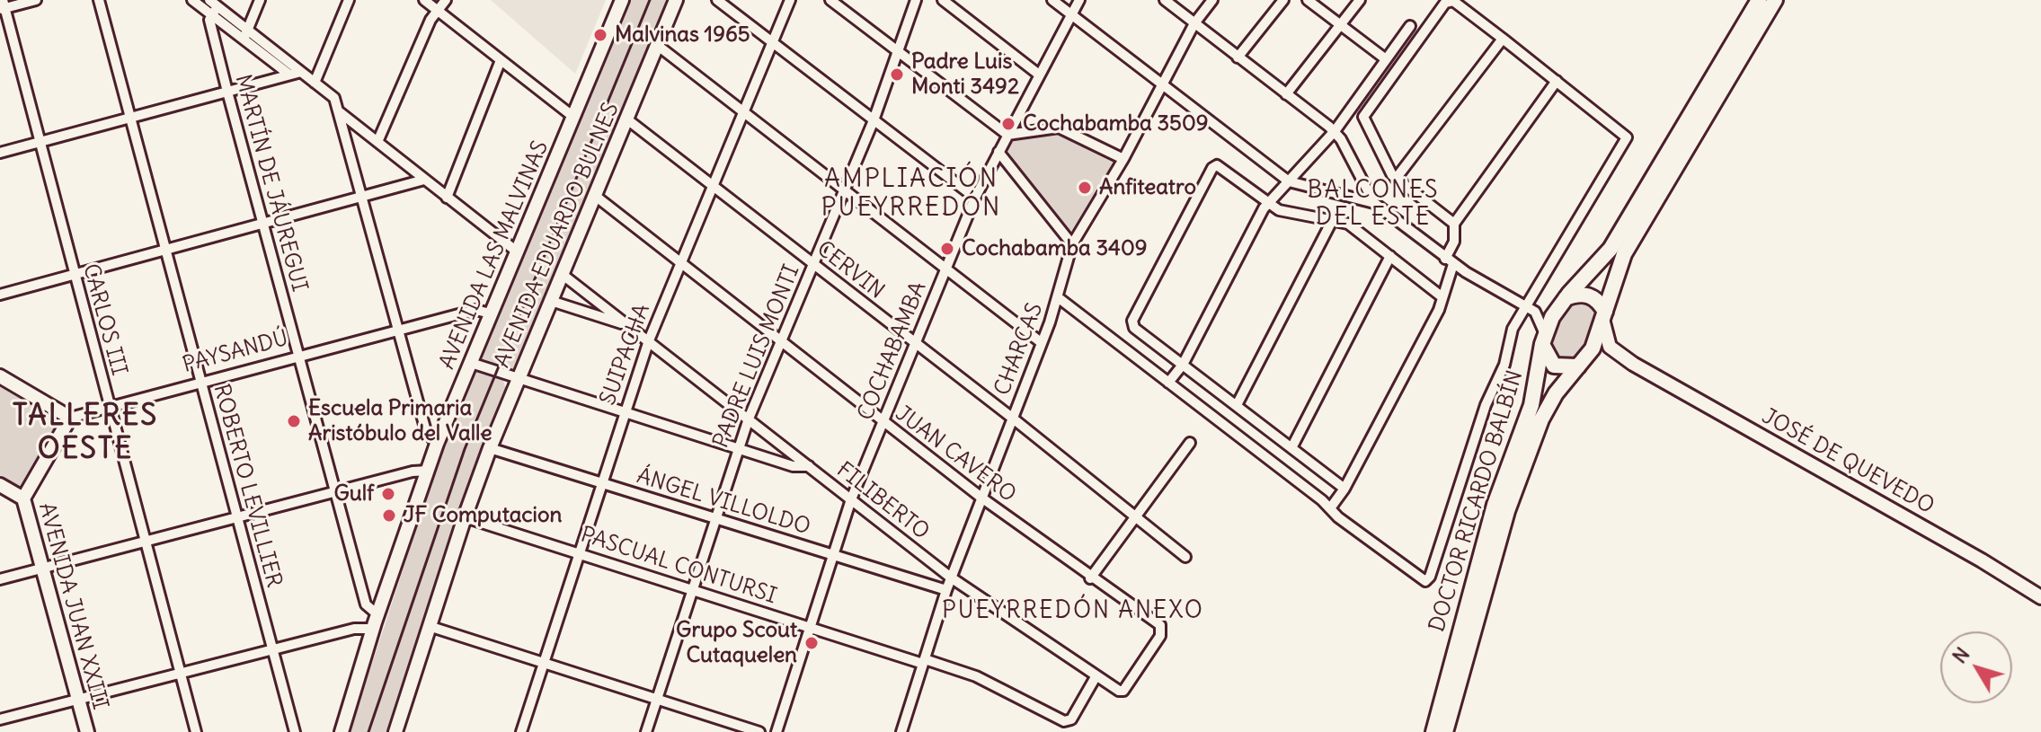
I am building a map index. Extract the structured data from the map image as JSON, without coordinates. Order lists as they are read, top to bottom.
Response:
{
  "streets": {
    "main road": [
      "AVENIDA EDUARDO BULNES",
      "AVENIDA LAS MALVINAS",
      "JOSÉ DE QUEVEDO",
      "DOCTOR RICARDO BALBÍN",
      "AVENIDA JUAN XXIII"
    ],
    "street": [
      "MARTÍN DE JÁUREGUI",
      "CERVIN",
      "CARLOS III",
      "CHARCAS",
      "COCHABAMBA",
      "PAYSANDÚ",
      "SUIPACHA",
      "PADRE LUIS MONTI",
      "JUAN CAVERO",
      "ROBERTO LEVILLIER",
      "FILIBERTO",
      "ÁNGEL VILLOLDO",
      "PASCUAL CONTURSI"
    ]
  },
  "crossings": [
    ["MARTÍN DE JÁUREGUI", "AVENIDA LAS MALVINAS"],
    ["MARTÍN DE JÁUREGUI", "PAYSANDÚ"],
    ["AVENIDA EDUARDO BULNES", "CERVIN"],
    ["AVENIDA EDUARDO BULNES", "JUAN CAVERO"],
    ["AVENIDA EDUARDO BULNES", "FILIBERTO"],
    ["AVENIDA EDUARDO BULNES", "ÁNGEL VILLOLDO"],
    ["AVENIDA EDUARDO BULNES", "PASCUAL CONTURSI"],
    ["AVENIDA LAS MALVINAS", "PAYSANDÚ"],
    ["CERVIN", "CHARCAS"],
    ["CERVIN", "COCHABAMBA"],
    ["CERVIN", "SUIPACHA"],
    ["CERVIN", "PADRE LUIS MONTI"],
    ["CARLOS III", "PAYSANDÚ"],
    ["CHARCAS", "JUAN CAVERO"],
    ["CHARCAS", "FILIBERTO"],
    ["CHARCAS", "ÁNGEL VILLOLDO"],
    ["CHARCAS", "PASCUAL CONTURSI"],
    ["COCHABAMBA", "JUAN CAVERO"],
    ["COCHABAMBA", "FILIBERTO"],
    ["COCHABAMBA", "ÁNGEL VILLOLDO"],
    ["COCHABAMBA", "PASCUAL CONTURSI"],
    ["PAYSANDÚ", "ROBERTO LEVILLIER"],
    ["PAYSANDÚ", "AVENIDA JUAN XXIII"],
    ["SUIPACHA", "JUAN CAVERO"],
    ["SUIPACHA", "FILIBERTO"],
    ["SUIPACHA", "ÁNGEL VILLOLDO"],
    ["SUIPACHA", "PASCUAL CONTURSI"],
    ["PADRE LUIS MONTI", "JUAN CAVERO"],
    ["PADRE LUIS MONTI", "FILIBERTO"],
    ["PADRE LUIS MONTI", "ÁNGEL VILLOLDO"],
    ["PADRE LUIS MONTI", "PASCUAL CONTURSI"],
    ["JUAN CAVERO", "FILIBERTO"],
    ["FILIBERTO", "PASCUAL CONTURSI"]
  ],
  "districts": [
    "AMPLIACIÓN PUEYRREDÓN",
    "BALCONES DEL ESTE",
    "TALLERES OESTE",
    "PUEYRREDÓN ANEXO"
  ],
  "places": [
    "Malvinas 1965",
    "Padre Luis Monti 3492",
    "Cochabamba 3509",
    "Anfiteatro",
    "Cochabamba 3409",
    "Escuela Primaria Aristóbulo del Valle",
    "Gulf",
    "JF Computacion",
    "Grupo Scout Cutaquelen"
  ],
  "north": "top left"
}
